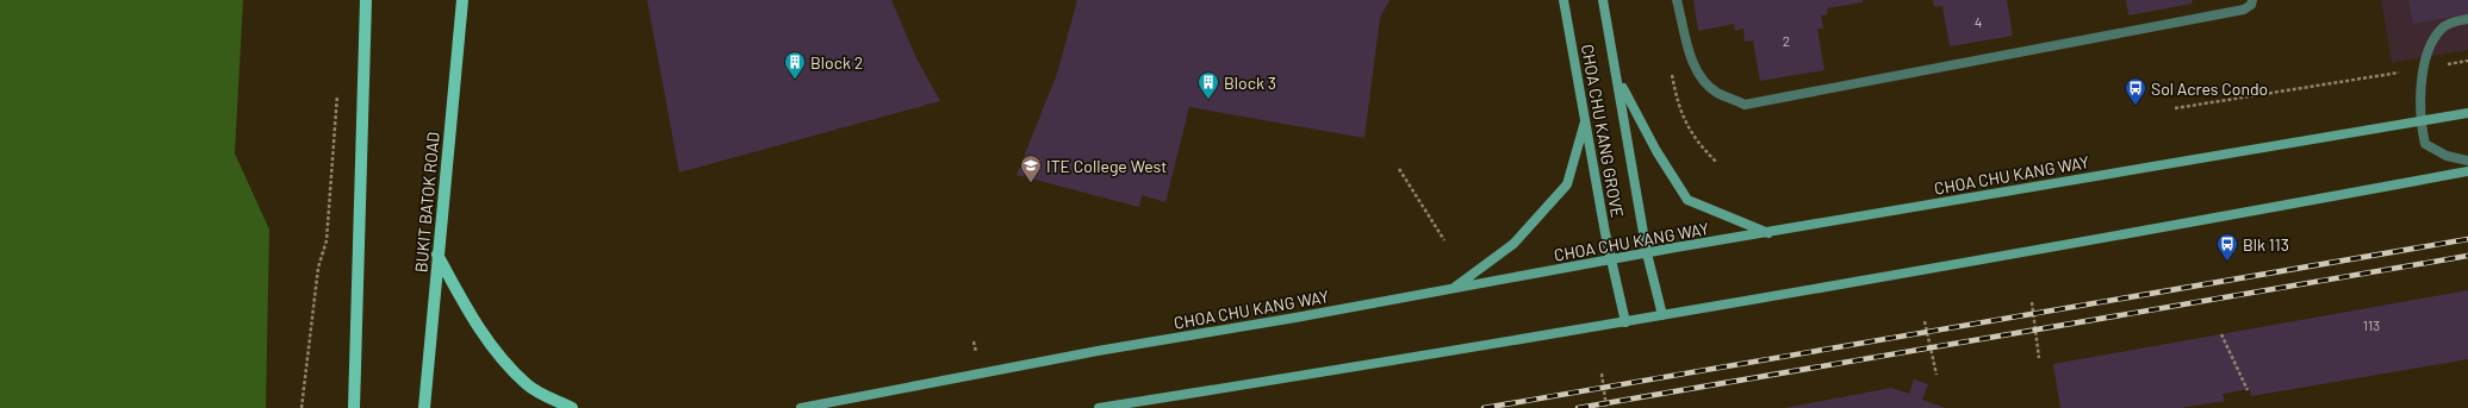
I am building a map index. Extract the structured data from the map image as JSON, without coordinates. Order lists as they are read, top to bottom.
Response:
{
  "streets": {
    "main road": ["CHOA CHU KANG GROVE", "CHOA CHU KANG WAY", "BUKIT BATOK ROAD"]
  },
  "crossings": [
    ["CHOA CHU KANG GROVE", "CHOA CHU KANG WAY"]
  ],
  "places": {
    "building": ["Block 2", "Block 3"],
    "bus stop": ["Sol Acres Condo", "Blk 113"],
    "school or university": ["ITE College West"]
  },
  "house_numbers": ["4", "2", "113"]
}
